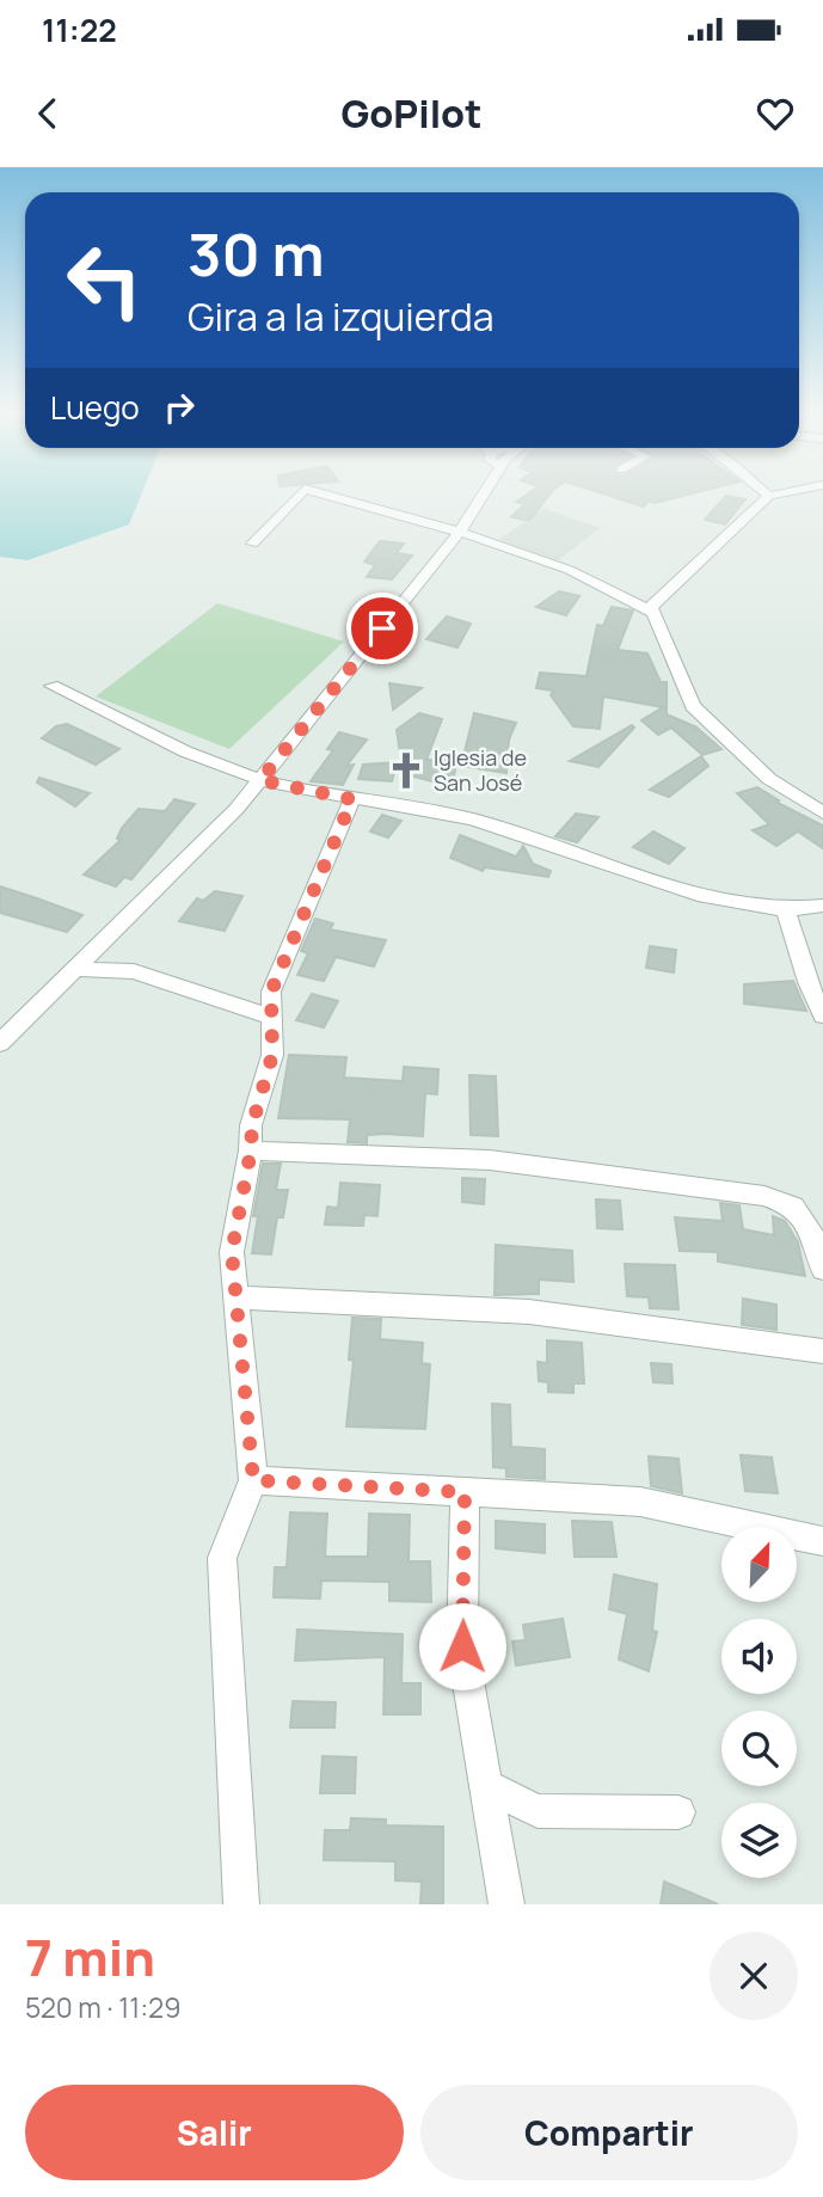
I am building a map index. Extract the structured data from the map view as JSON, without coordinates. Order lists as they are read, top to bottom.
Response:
{
  "places": {
    "church": ["Iglesia de San José"]
  },
  "north": "top right",
  "page": {
    "status": "11:22",
    "header": "GoPilot",
    "turn": ["30 m", "Gira a la izquierda"],
    "then": "Luego",
    "heading": ["7 min", "520 m · 11:29"],
    "buttons": ["Salir", "Compartir"]
  }
}
